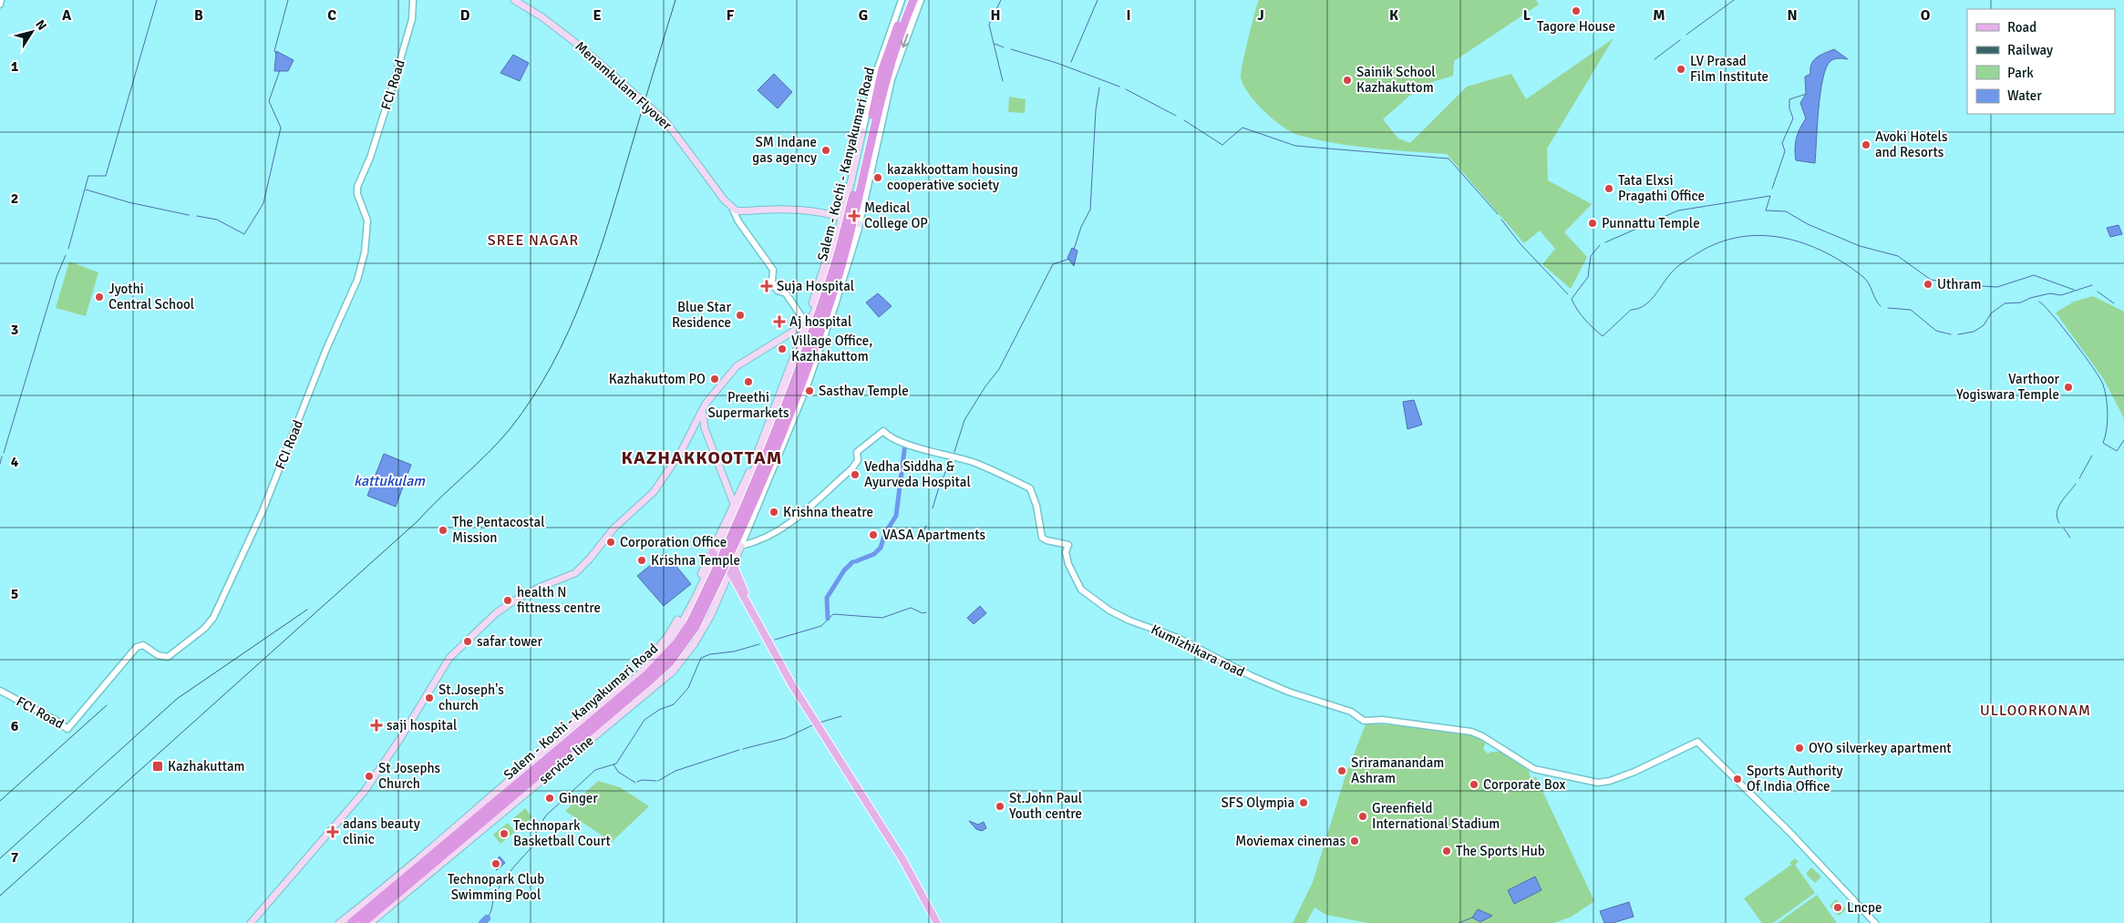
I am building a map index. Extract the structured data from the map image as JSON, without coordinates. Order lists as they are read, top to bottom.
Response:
{
  "streets": {
    "highway": ["Salem - Kochi - Kanyakumari Road"],
    "main road": ["Menamkulam Flyover", "service line"],
    "street": ["FCI Road", "Kumizhikara road"]
  },
  "crossings": [
    ["Kumizhikara road", "service line"]
  ],
  "districts": ["SREE NAGAR", "KAZHAKKOOTTAM", "ULLOORKONAM"],
  "water": ["kattukulam"],
  "places": {
    "other": [
      "Tagore House",
      "LV Prasad Film Institute",
      "Sainik School Kazhakuttom",
      "Avoki Hotels and Resorts",
      "SM Indane gas agency",
      "kazakkoottam housing cooperative society",
      "Tata Elxsi Pragathi Office",
      "Punnattu Temple",
      "Uthram",
      "Jyothi Central School",
      "Blue Star Residence",
      "Village Office, Kazhakuttom",
      "Kazhakuttom PO",
      "Preethi Supermarkets",
      "Varthoor Yogiswara Temple",
      "Sasthav Temple",
      "Vedha Siddha & Ayurveda Hospital",
      "Krishna theatre",
      "The Pentacostal Mission",
      "VASA Apartments",
      "Corporation Office",
      "Krishna Temple",
      "health N fittness centre",
      "safar tower",
      "St.Joseph's church",
      "OYO silverkey apartment",
      "Sriramanandam Ashram",
      "St Josephs Church",
      "Sports Authority Of India Office",
      "Corporate Box",
      "Ginger",
      "SFS Olympia",
      "St.John Paul Youth centre",
      "Greenfield International Stadium",
      "Technopark Basketball Court",
      "Moviemax cinemas",
      "The Sports Hub",
      "Technopark Club Swimming Pool",
      "Lncpe"
    ],
    "health": [
      "Medical College OP",
      "Suja Hospital",
      "Aj hospital",
      "saji hospital",
      "adans beauty clinic"
    ],
    "transit": ["Kazhakuttam"]
  },
  "legend": [
    "Road",
    "Railway",
    "Park",
    "Water"
  ],
  "north": "top right",
  "grid": {
    "columns": [
      "A",
      "B",
      "C",
      "D",
      "E",
      "F",
      "G",
      "H",
      "I",
      "J",
      "K",
      "L",
      "M",
      "N",
      "O"
    ],
    "rows": [
      "1",
      "2",
      "3",
      "4",
      "5",
      "6",
      "7"
    ]
  }
}
